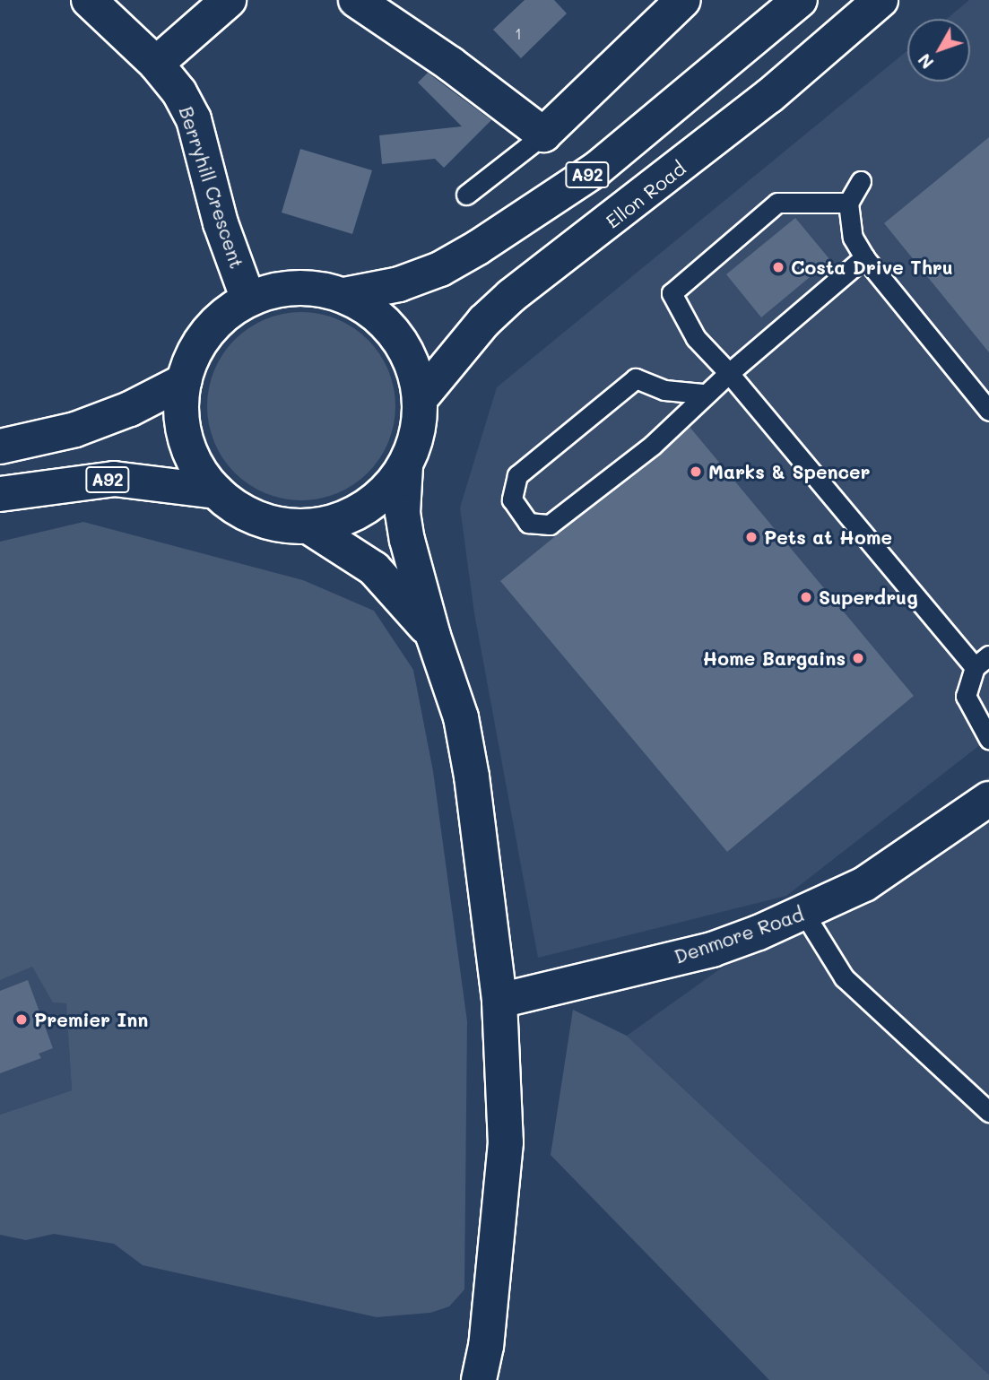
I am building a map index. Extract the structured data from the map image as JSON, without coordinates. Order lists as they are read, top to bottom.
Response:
{
  "streets": {
    "main road": [
      "A92",
      "Berryhill Crescent",
      "Ellon Road",
      "Denmore Road"
    ]
  },
  "crossings": [
    ["A92", "Berryhill Crescent"],
    ["A92", "Ellon Road"]
  ],
  "places": [
    "Costa Drive Thru",
    "Marks & Spencer",
    "Pets at Home",
    "Superdrug",
    "Home Bargains",
    "Premier Inn"
  ],
  "house_numbers": ["1"],
  "north": "bottom left"
}
